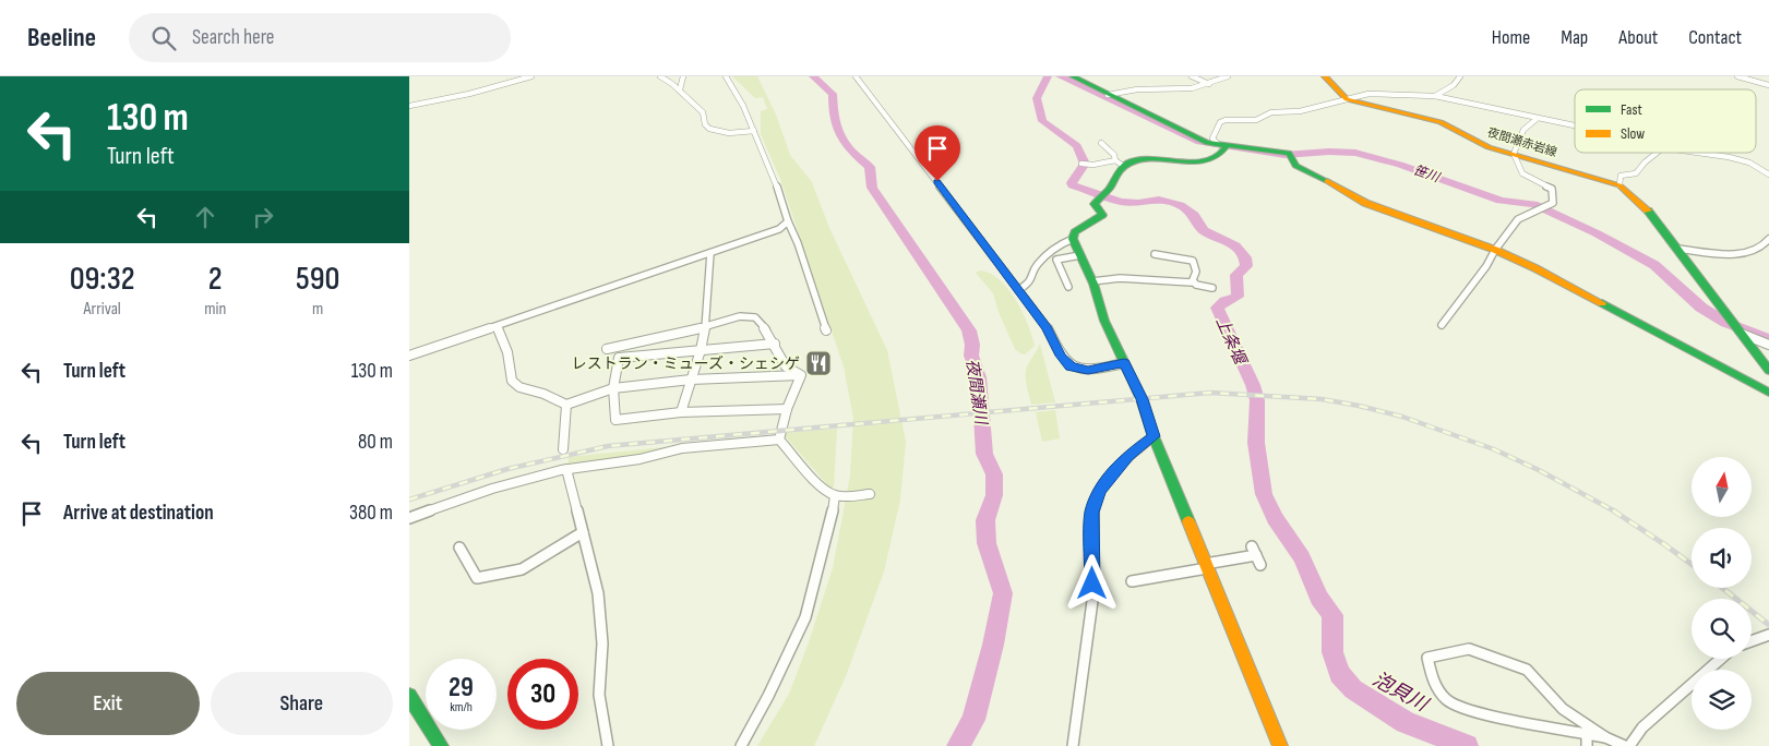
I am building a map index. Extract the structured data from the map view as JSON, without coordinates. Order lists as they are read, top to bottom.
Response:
{
  "streets": {
    "street": ["夜間瀬赤岩線"]
  },
  "water": [
    "笹川",
    "上条堰",
    "夜間瀬川",
    "泡貝川"
  ],
  "places": {
    "restaurant": ["レストラン・ミューズ・シェシゲ"]
  },
  "legend": ["Fast", "Slow"],
  "north": "top",
  "page": {
    "header": "Beeline",
    "search": "Search here",
    "nav": [
      "Home",
      "Map",
      "About",
      "Contact"
    ],
    "turn": ["130 m", "Turn left"],
    "eta": [
      "09:32",
      "Arrival",
      "2",
      "min",
      "590",
      "m"
    ],
    "list": [
      {
        "name": "Turn left",
        "value": "130 m"
      },
      {
        "name": "Turn left",
        "value": "80 m"
      },
      {
        "name": "Arrive at destination",
        "value": "380 m"
      }
    ],
    "speed": "29 km/h",
    "limit": "30",
    "buttons": ["Exit", "Share"]
  }
}
